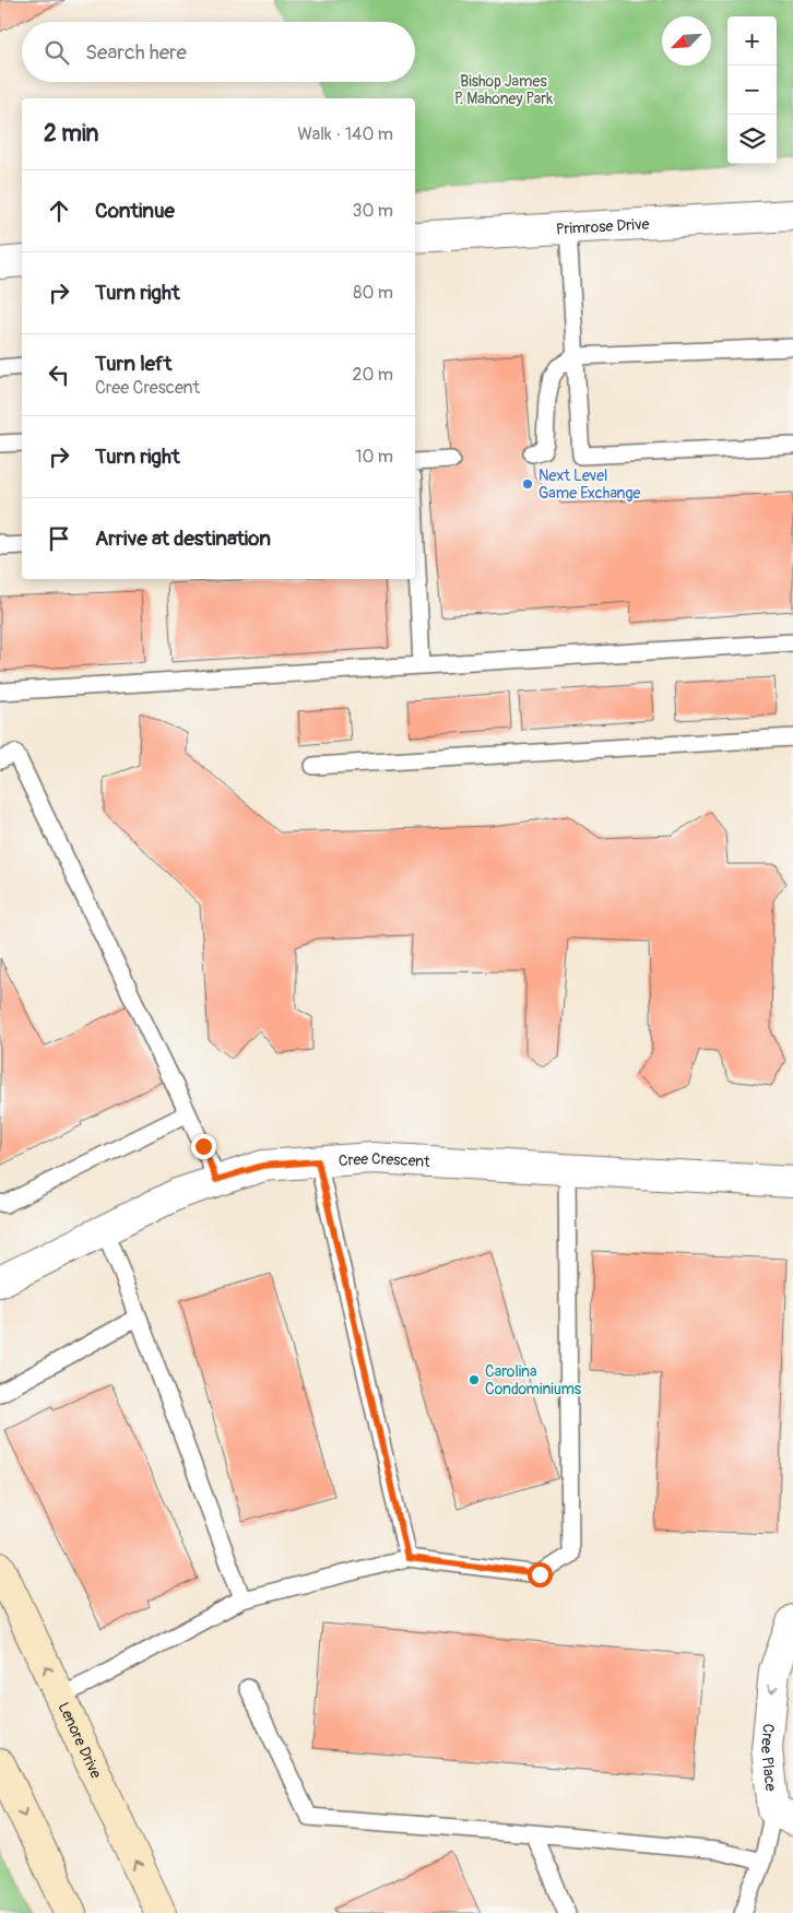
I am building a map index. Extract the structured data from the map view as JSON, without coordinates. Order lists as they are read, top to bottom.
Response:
{
  "streets": {
    "main road": ["Lenore Drive"],
    "street": ["Primrose Drive", "Cree Crescent", "Cree Place"]
  },
  "one_way": ["Cree Place"],
  "parks": ["Bishop James P. Mahoney Park"],
  "places": ["Next Level Game Exchange", "Carolina Condominiums"],
  "north": "bottom left",
  "page": {
    "map_buttons": ["+", "−"],
    "search": "Search here",
    "heading": ["2 min", "Walk · 140 m"],
    "list": [
      ["Continue", "30 m"],
      ["Turn right", "80 m"],
      ["Turn left", "Cree Crescent", "20 m"],
      ["Turn right", "10 m"],
      "Arrive at destination"
    ]
  }
}
